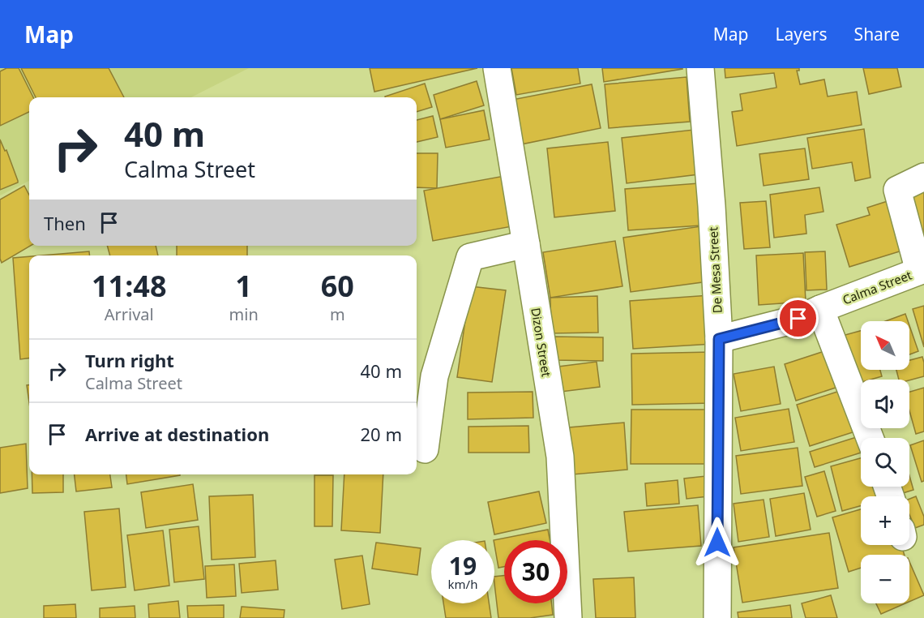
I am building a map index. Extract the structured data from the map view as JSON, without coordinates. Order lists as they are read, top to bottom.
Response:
{
  "streets": {
    "street": ["De Mesa Street", "Calma Street", "Dizon Street"]
  },
  "crossings": [
    ["De Mesa Street", "Calma Street"]
  ],
  "north": "top left",
  "page": {
    "header": "Map",
    "nav": ["Map", "Layers", "Share"],
    "turn": ["40 m", "Calma Street"],
    "then": "Then",
    "eta": [
      "11:48",
      "Arrival",
      "1",
      "min",
      "60",
      "m"
    ],
    "map_buttons": ["+", "−"],
    "list": [
      {
        "name": "Turn right",
        "note": "Calma Street",
        "value": "40 m"
      },
      {
        "name": "Arrive at destination",
        "value": "20 m"
      }
    ],
    "speed": "19 km/h",
    "limit": "30"
  }
}
